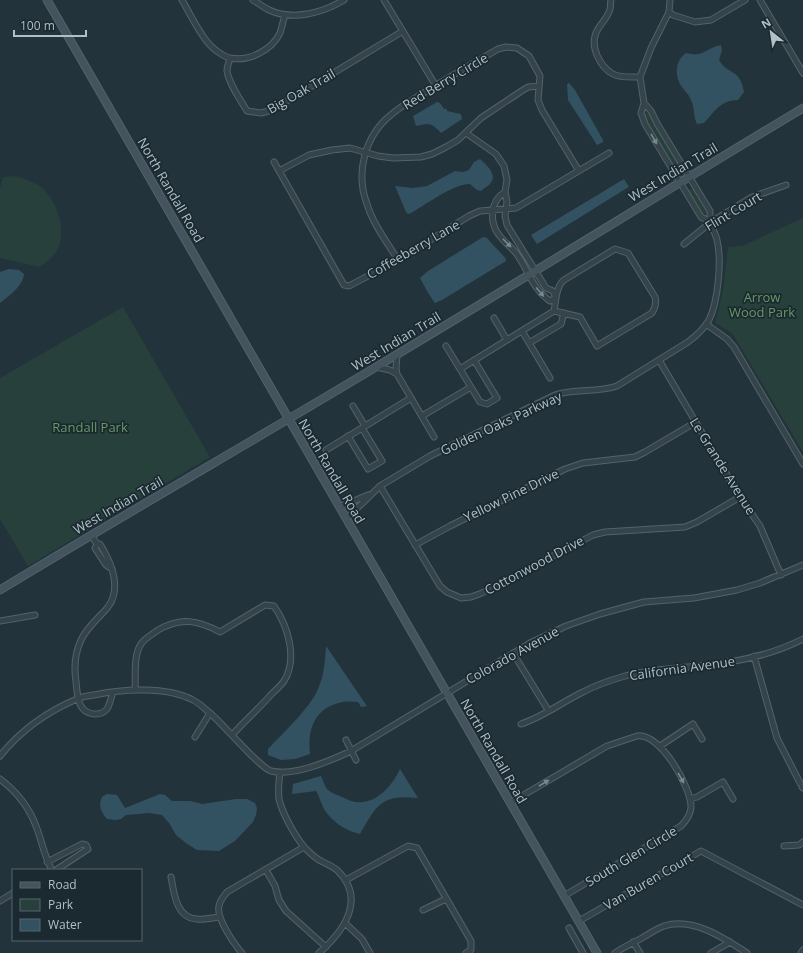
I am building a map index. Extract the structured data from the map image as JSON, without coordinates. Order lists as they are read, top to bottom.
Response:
{
  "streets": {
    "main road": ["West Indian Trail", "North Randall Road"],
    "street": [
      "Red Berry Circle",
      "Big Oak Trail",
      "Flint Court",
      "Coffeeberry Lane",
      "Golden Oaks Parkway",
      "Le Grande Avenue",
      "Yellow Pine Drive",
      "Cottonwood Drive",
      "Colorado Avenue",
      "California Avenue",
      "South Glen Circle",
      "Van Buren Court"
    ]
  },
  "crossings": [
    ["Red Berry Circle", "Coffeeberry Lane"],
    ["West Indian Trail", "North Randall Road"],
    ["West Indian Trail", "Golden Oaks Parkway"],
    ["North Randall Road", "Golden Oaks Parkway"],
    ["North Randall Road", "Colorado Avenue"],
    ["North Randall Road", "South Glen Circle"],
    ["North Randall Road", "Van Buren Court"],
    ["Flint Court", "Golden Oaks Parkway"],
    ["Golden Oaks Parkway", "Le Grande Avenue"],
    ["Golden Oaks Parkway", "Cottonwood Drive"],
    ["Le Grande Avenue", "Yellow Pine Drive"],
    ["Le Grande Avenue", "Cottonwood Drive"],
    ["Le Grande Avenue", "Colorado Avenue"],
    ["Yellow Pine Drive", "Cottonwood Drive"]
  ],
  "parks": ["Arrow Wood Park", "Randall Park"],
  "legend": ["Road", "Park", "Water"],
  "scale_bar": "100 m",
  "north": "top left"
}
